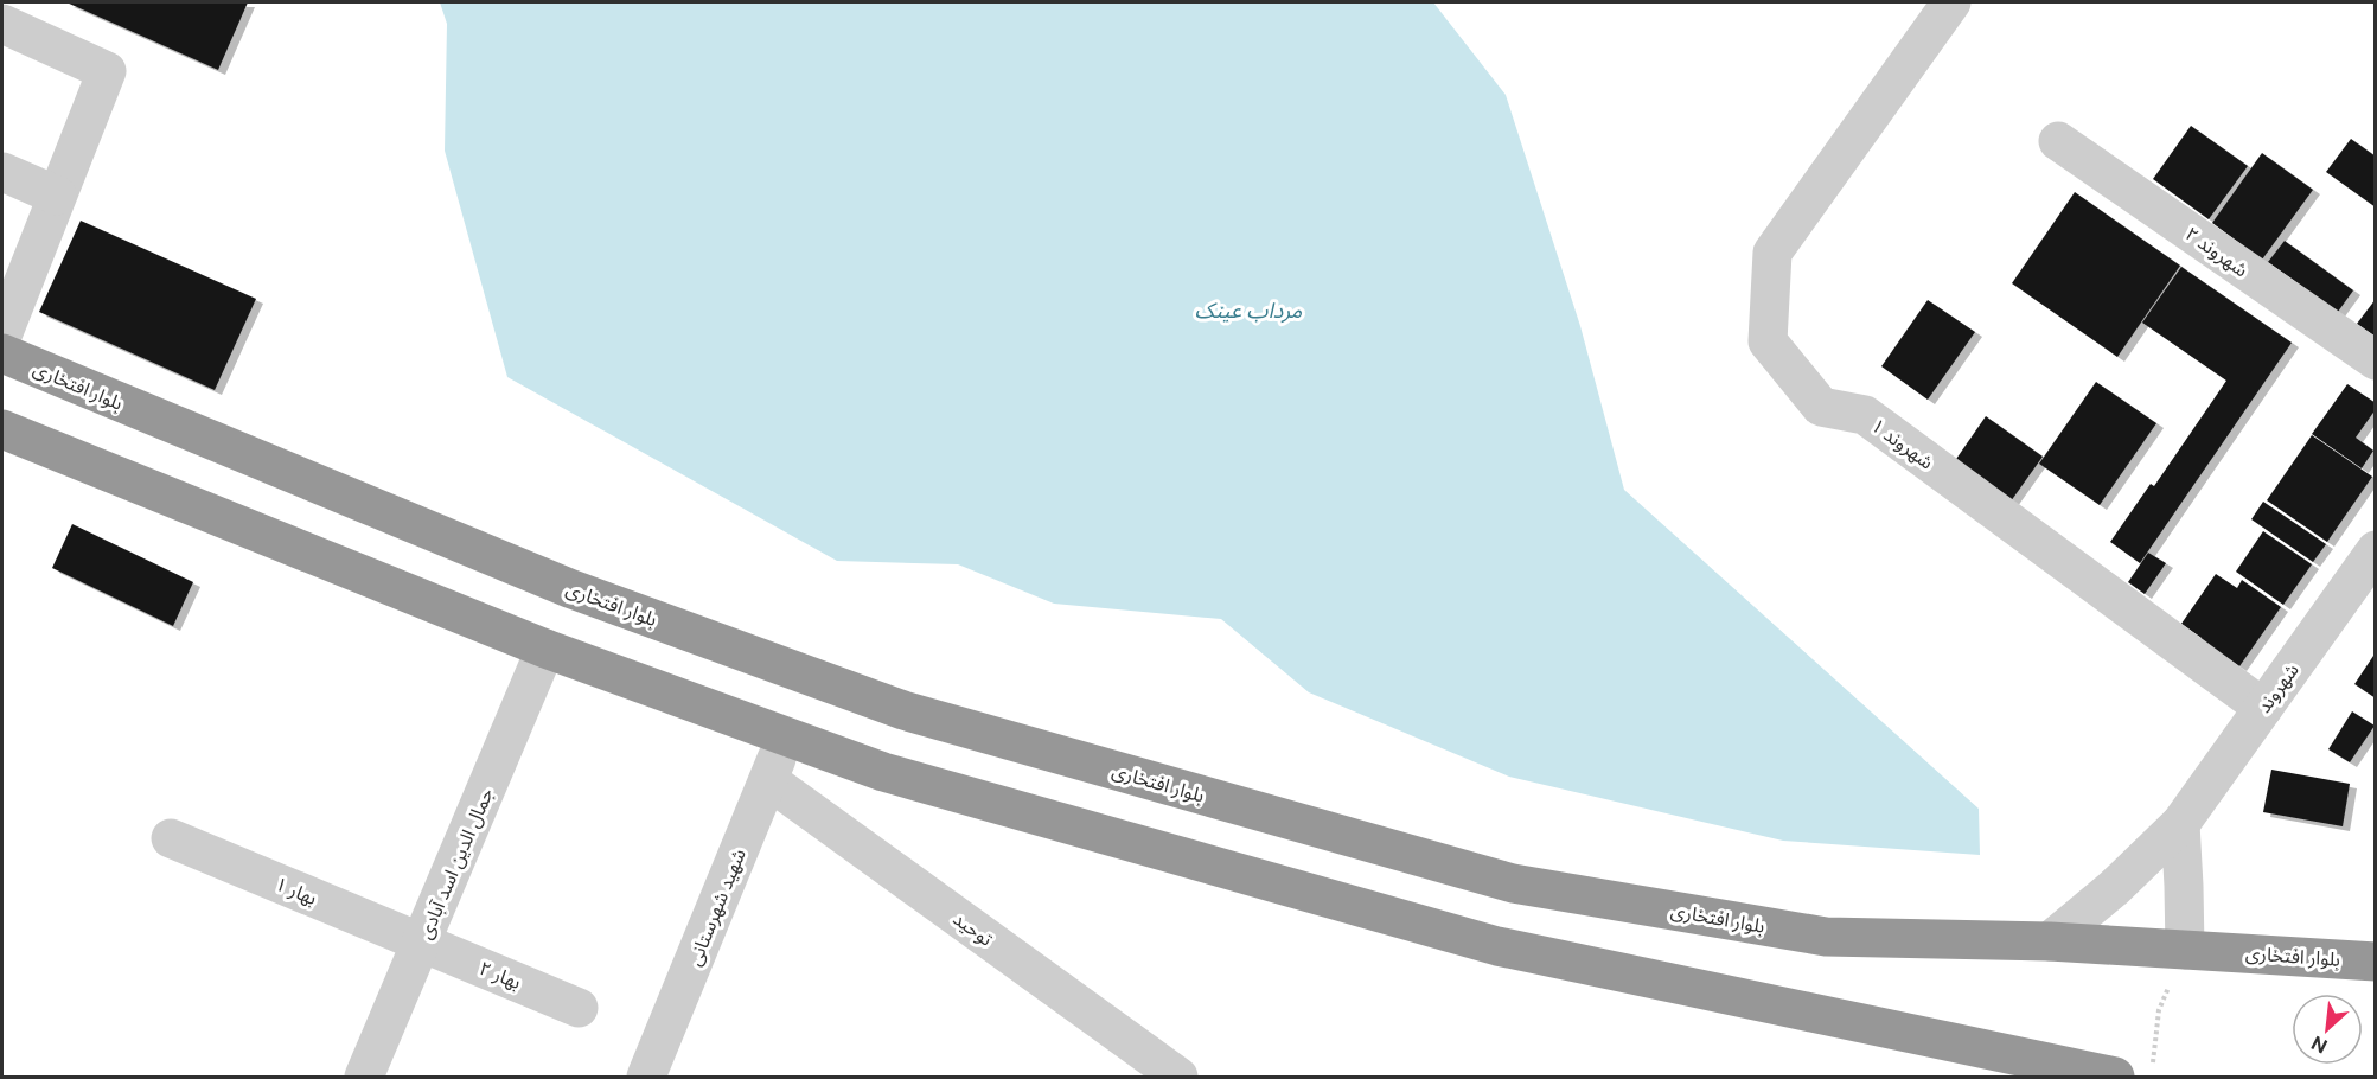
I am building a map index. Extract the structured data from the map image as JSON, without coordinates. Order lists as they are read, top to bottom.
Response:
{
  "streets": {
    "highway": ["بلوار افتخاری"],
    "street": [
      "شهروند ۲",
      "شهروند ۱",
      "شهروند",
      "جمال الدین اسد آبادی",
      "بهار ۱",
      "شهید شهرستانی",
      "توحید",
      "بهار ۲"
    ]
  },
  "crossings": [
    ["بلوار افتخاری", "شهروند"],
    ["شهروند ۱", "شهروند"],
    ["جمال الدین اسد آبادی", "بهار ۱"],
    ["جمال الدین اسد آبادی", "بهار ۲"],
    ["بهار ۱", "بهار ۲"],
    ["شهید شهرستانی", "توحید"]
  ],
  "water": ["مرداب عینک"],
  "north": "bottom left"
}
